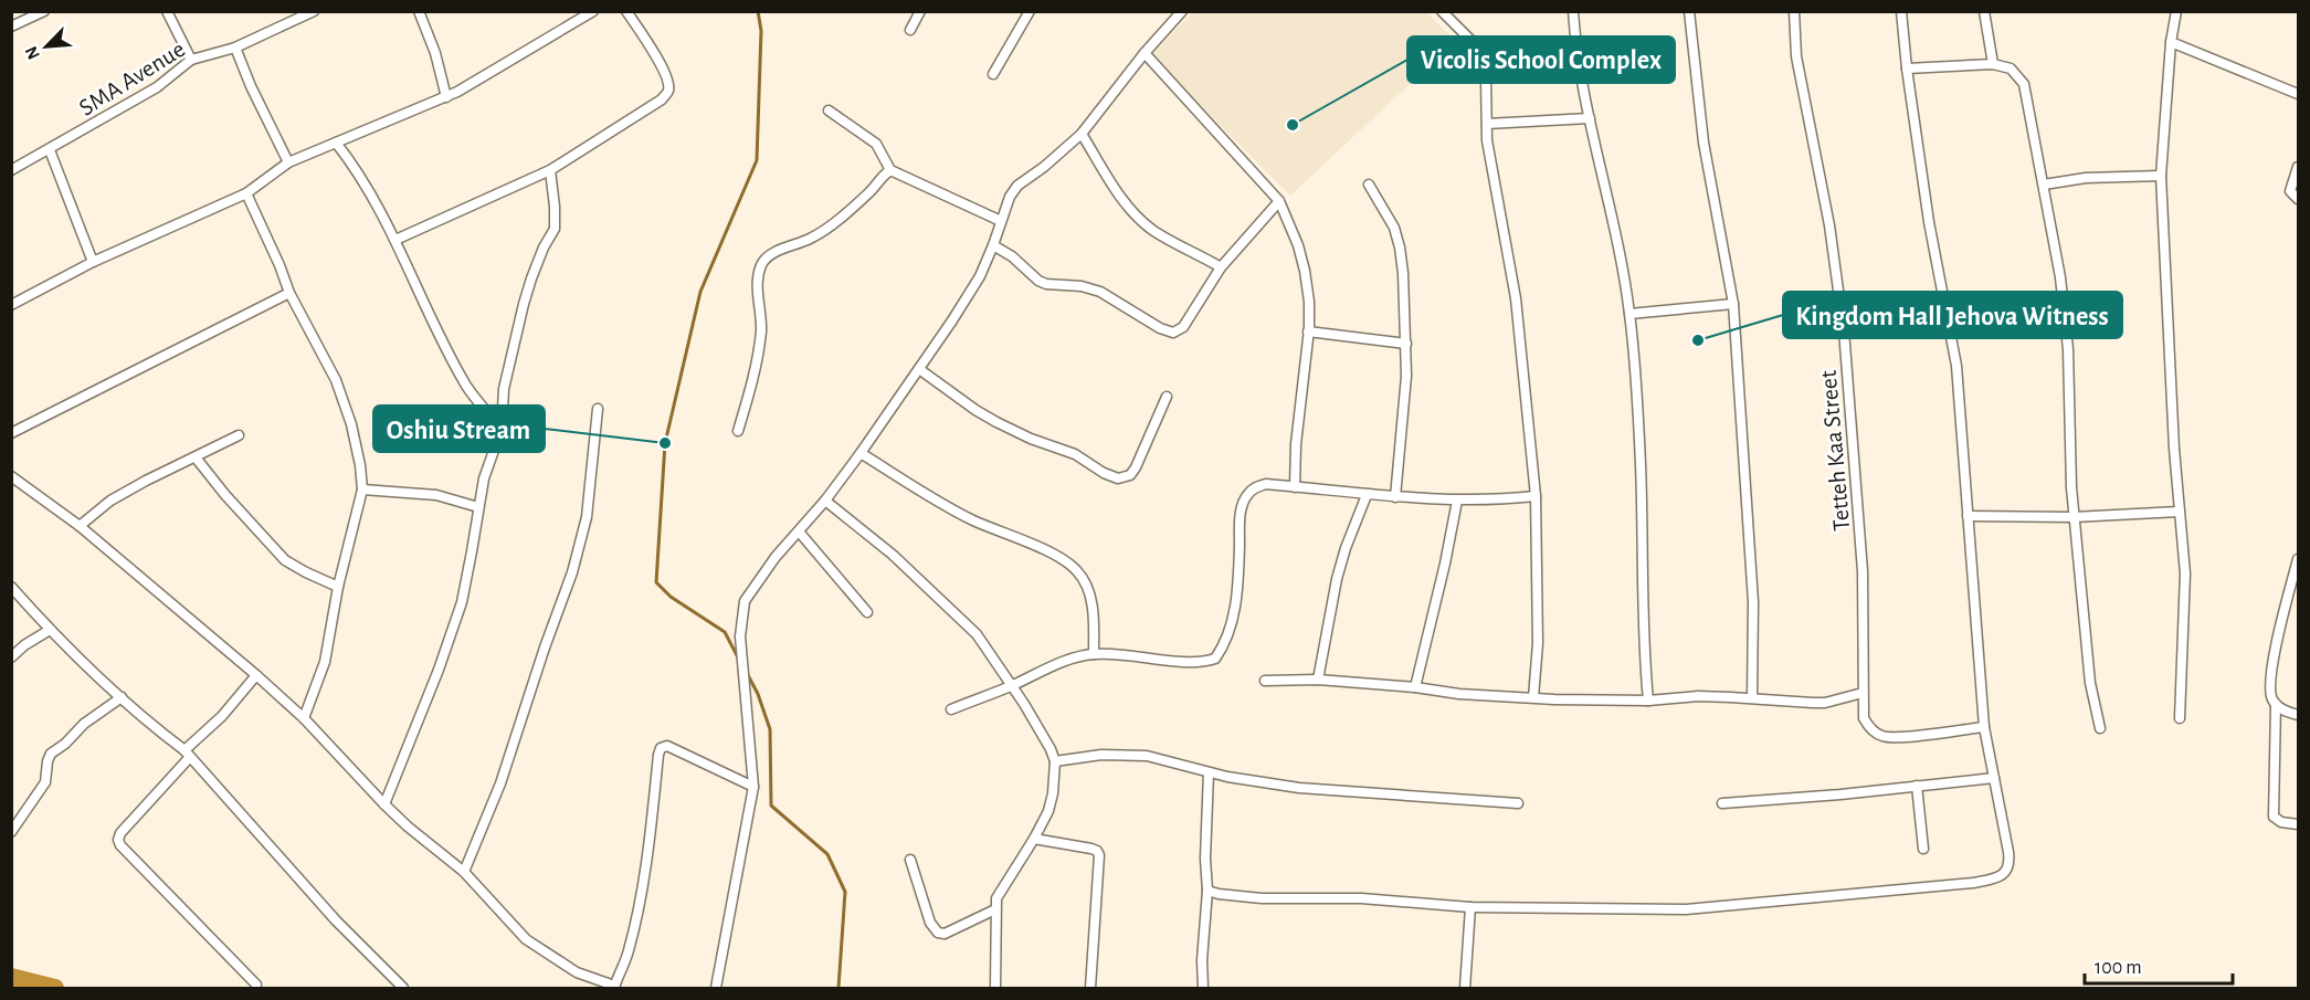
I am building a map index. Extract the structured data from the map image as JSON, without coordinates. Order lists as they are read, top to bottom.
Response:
{
  "streets": {
    "street": ["SMA Avenue", "Tetteh Kaa Street"]
  },
  "places": ["Vicolis School Complex", "Kingdom Hall Jehova Witness", "Oshiu Stream"],
  "scale_bar": "100 m",
  "north": "bottom left"
}
